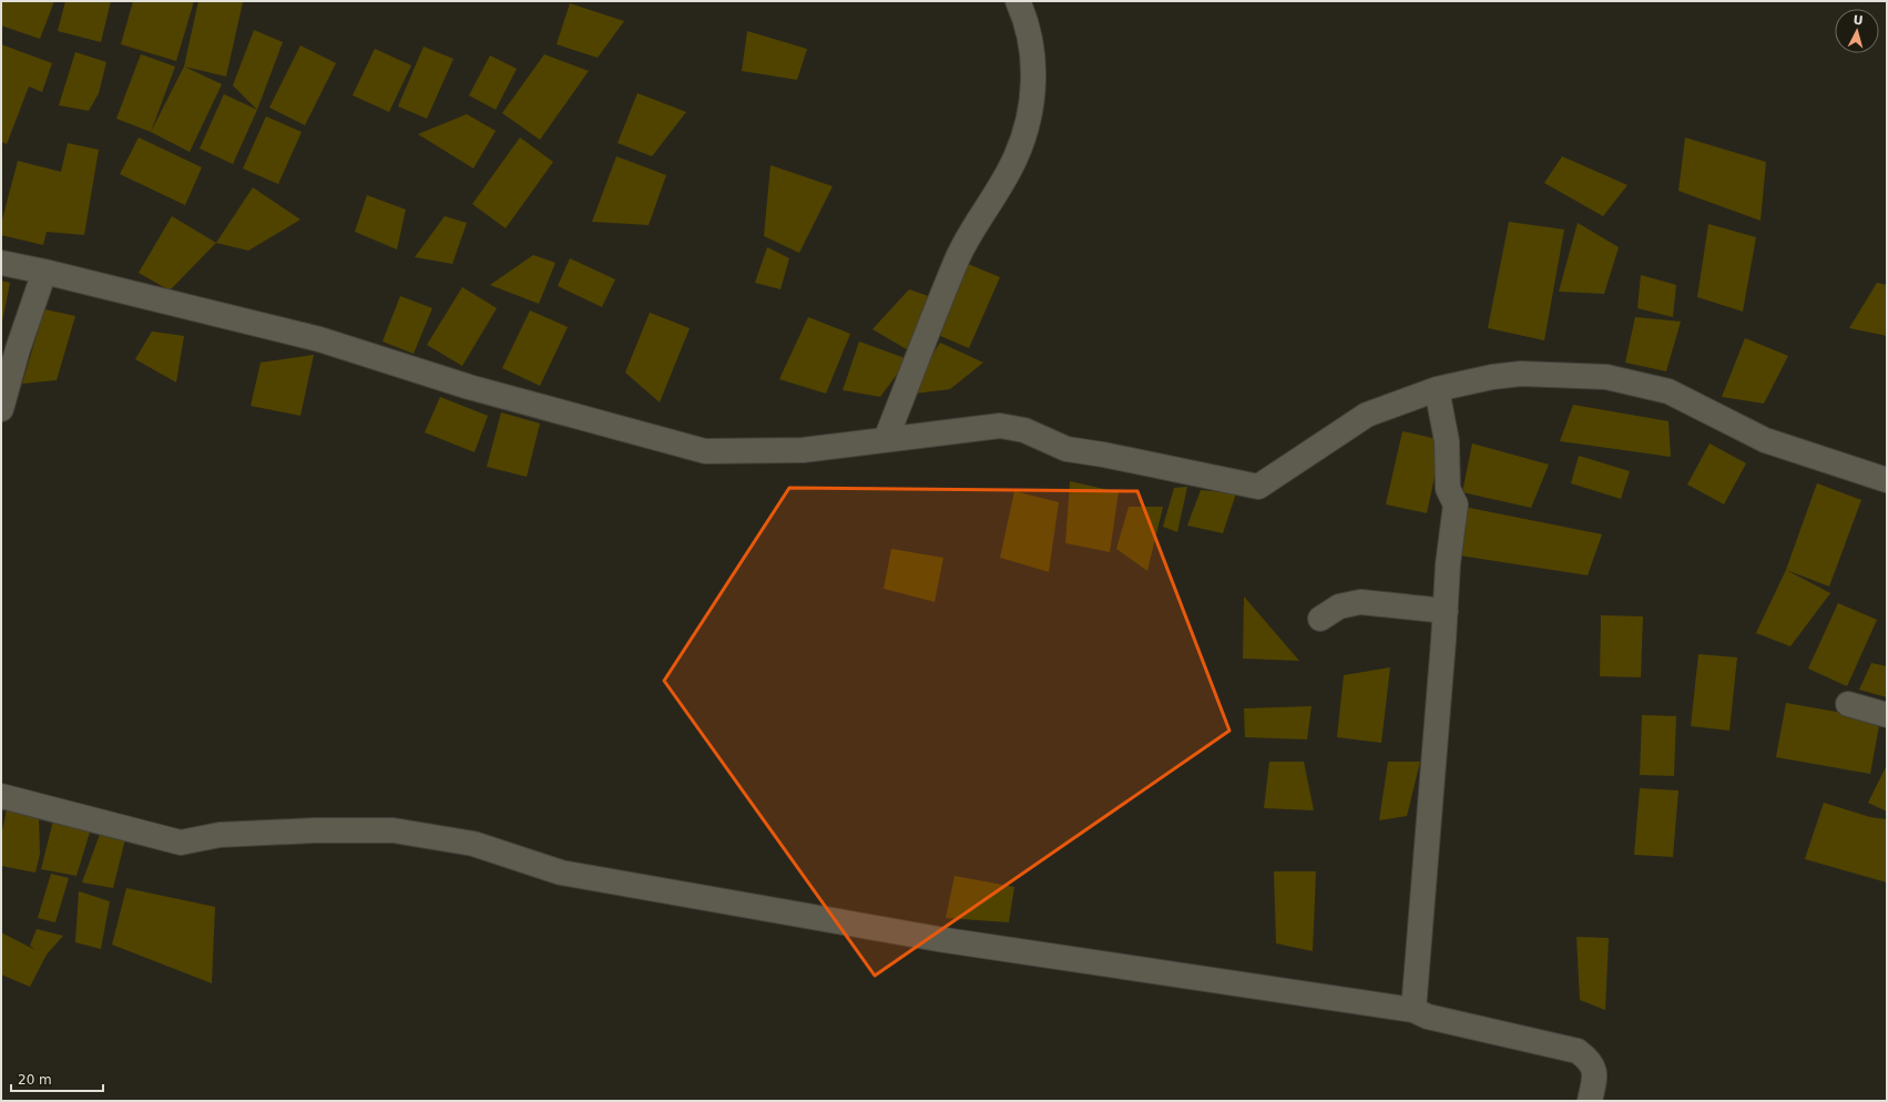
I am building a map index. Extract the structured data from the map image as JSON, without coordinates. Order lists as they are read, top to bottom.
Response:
{
  "scale_bar": "20 m",
  "north": "top"
}
